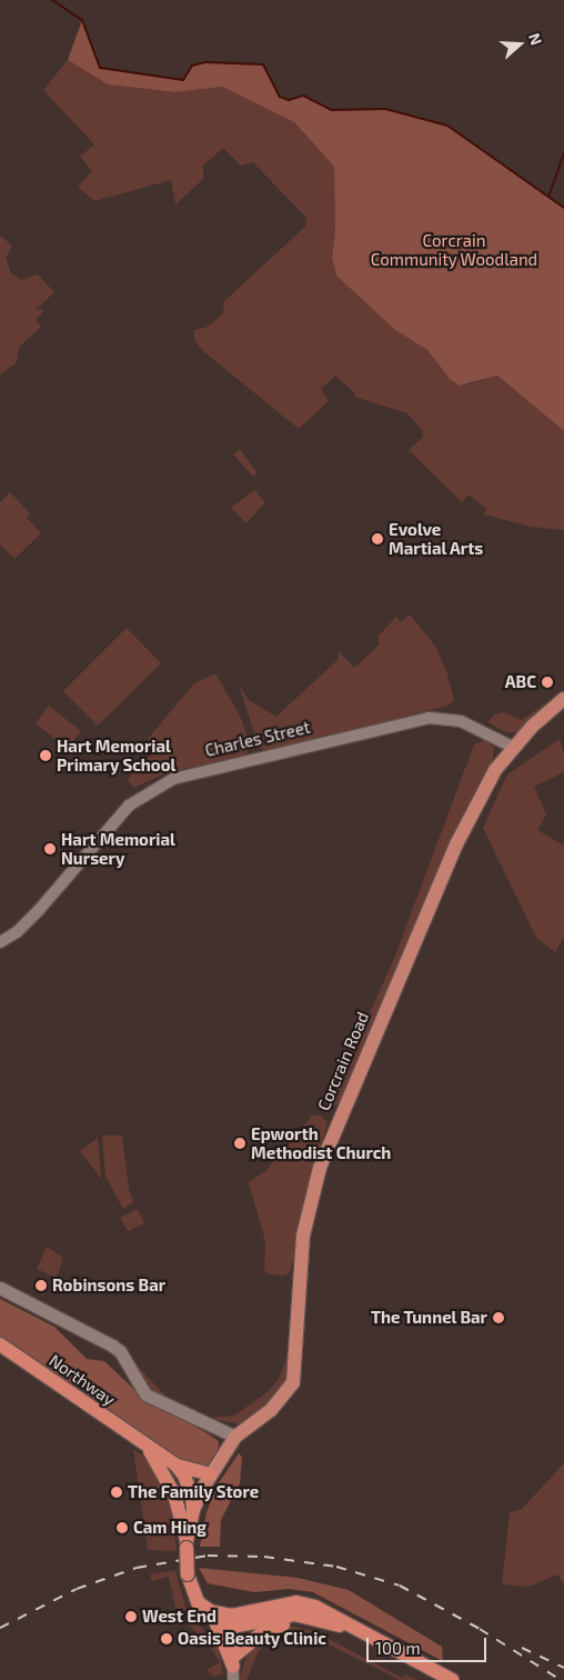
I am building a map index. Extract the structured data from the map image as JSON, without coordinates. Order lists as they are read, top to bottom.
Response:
{
  "streets": {
    "highway": ["Northway"],
    "main road": ["Corcrain Road"],
    "street": ["Charles Street"]
  },
  "crossings": [
    ["Charles Street", "Corcrain Road"],
    ["Corcrain Road", "Northway"]
  ],
  "parks": ["Corcrain Community Woodland"],
  "places": [
    "Evolve Martial Arts",
    "ABC",
    "Hart Memorial Primary School",
    "Hart Memorial Nursery",
    "Epworth Methodist Church",
    "Robinsons Bar",
    "The Tunnel Bar",
    "The Family Store",
    "Cam Hing",
    "West End",
    "Oasis Beauty Clinic"
  ],
  "scale_bar": "100 m",
  "north": "right"
}
